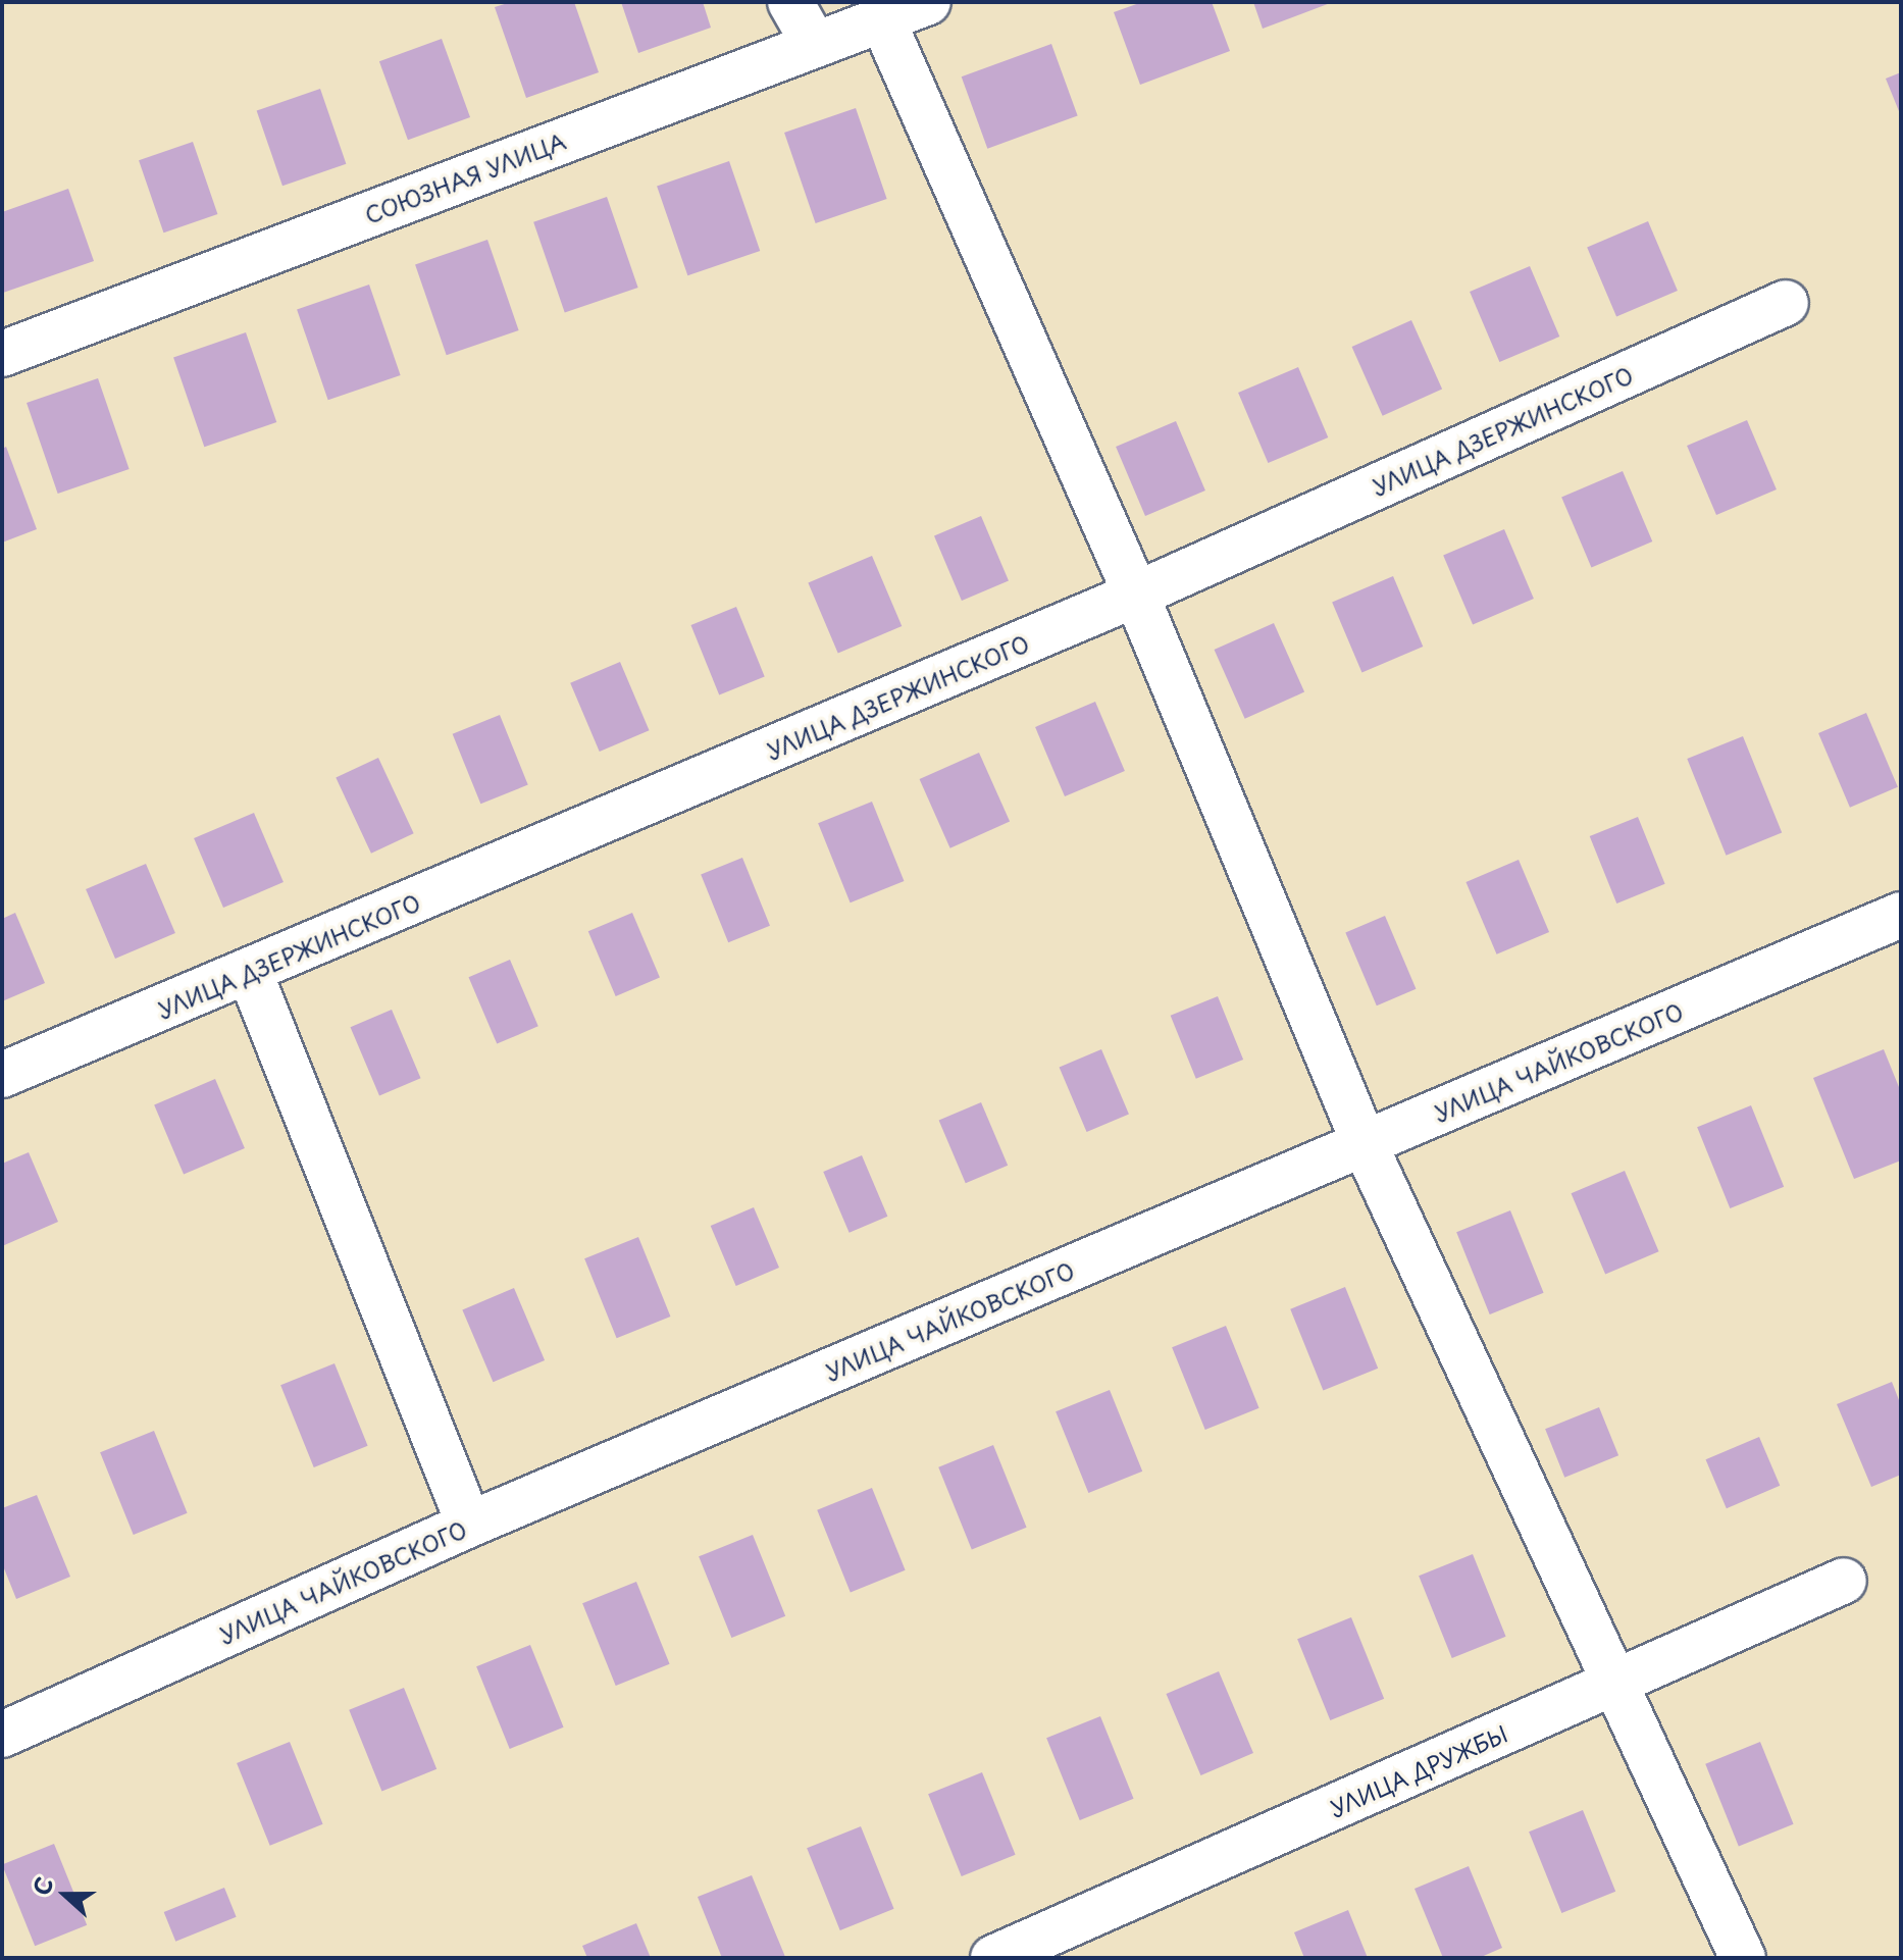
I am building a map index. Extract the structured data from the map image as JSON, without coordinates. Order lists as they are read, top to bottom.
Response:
{
  "streets": {
    "street": [
      "СОЮЗНАЯ УЛИЦА",
      "УЛИЦА ДЗЕРЖИНСКОГО",
      "УЛИЦА ЧАЙКОВСКОГО",
      "УЛИЦА ДРУЖБЫ"
    ]
  },
  "north": "left"
}
